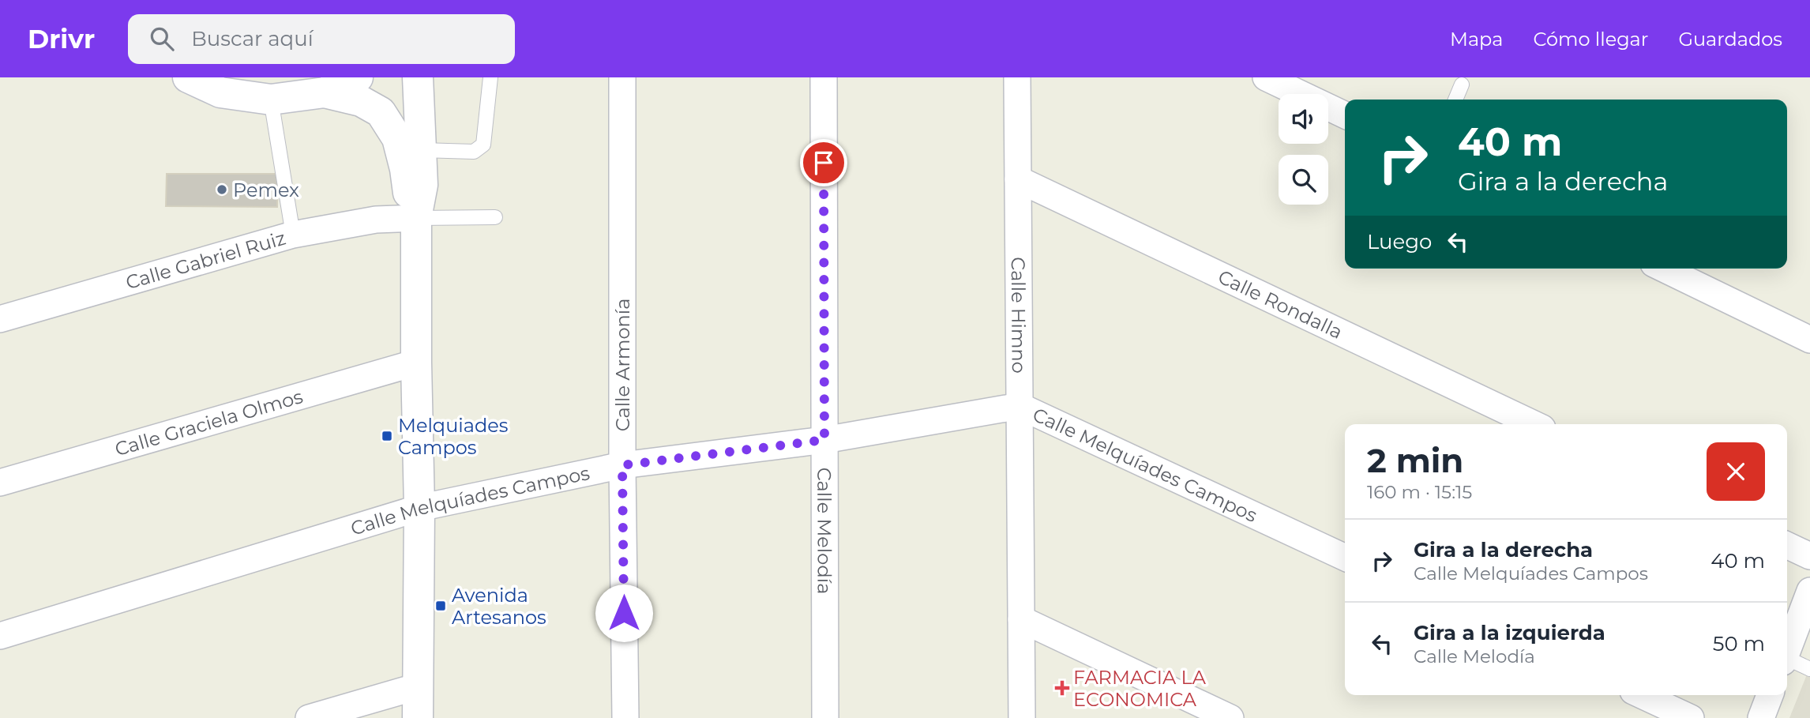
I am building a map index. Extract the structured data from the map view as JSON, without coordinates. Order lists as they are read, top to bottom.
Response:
{
  "streets": {
    "street": [
      "Calle Gabriel Ruiz",
      "Calle Rondalla",
      "Calle Himno",
      "Calle Armonía",
      "Calle Graciela Olmos",
      "Calle Melquíades Campos",
      "Calle Melodía"
    ]
  },
  "crossings": [
    ["Calle Rondalla", "Calle Himno"],
    ["Calle Himno", "Calle Melquíades Campos"],
    ["Calle Armonía", "Calle Melquíades Campos"],
    ["Calle Melquíades Campos", "Calle Melodía"]
  ],
  "places": {
    "other": ["Pemex"],
    "transit": ["Melquiades Campos", "Avenida Artesanos"],
    "health": ["FARMACIA LA ECONOMICA"]
  },
  "page": {
    "header": "Drivr",
    "search": "Buscar aquí",
    "nav": ["Mapa", "Cómo llegar", "Guardados"],
    "turn": ["40 m", "Gira a la derecha"],
    "then": "Luego",
    "heading": ["2 min", "160 m · 15:15"],
    "list": [
      {
        "name": "Gira a la derecha",
        "note": "Calle Melquíades Campos",
        "value": "40 m"
      },
      {
        "name": "Gira a la izquierda",
        "note": "Calle Melodía",
        "value": "50 m"
      }
    ]
  }
}
